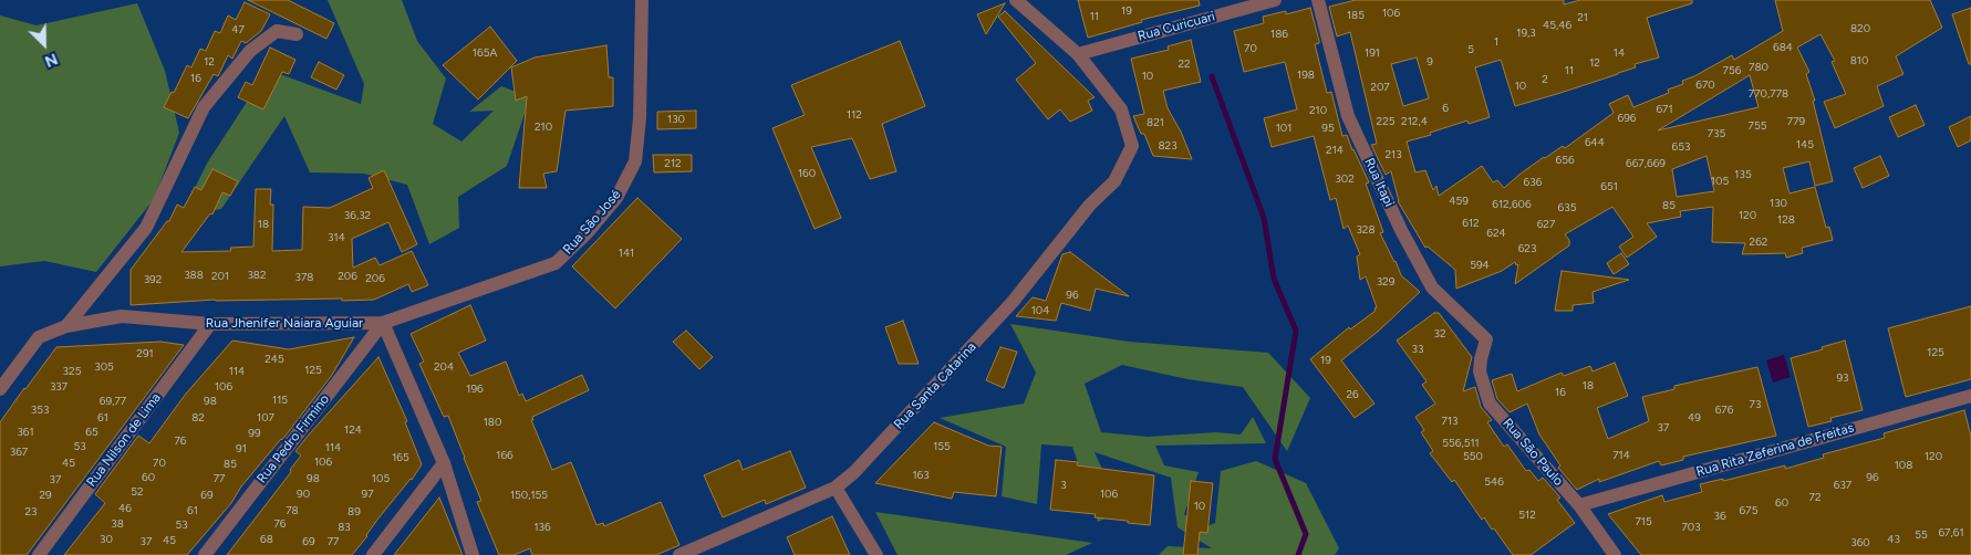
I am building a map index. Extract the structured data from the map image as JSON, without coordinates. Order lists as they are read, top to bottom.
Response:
{
  "streets": {
    "street": [
      "Rua Curicuari",
      "Rua Itapi",
      "Rua São José",
      "Rua Jhenifer Naiara Aguiar",
      "Rua Santa Catarina",
      "Rua Pedro Firmino",
      "Rua Nilson de Lima",
      "Rua Rita Zeferina de Freitas",
      "Rua São Paulo"
    ]
  },
  "crossings": [
    ["Rua Curicuari", "Rua Santa Catarina"],
    ["Rua Itapi", "Rua São Paulo"],
    ["Rua São José", "Rua Jhenifer Naiara Aguiar"],
    ["Rua São José", "Rua Pedro Firmino"],
    ["Rua Jhenifer Naiara Aguiar", "Rua Pedro Firmino"],
    ["Rua Jhenifer Naiara Aguiar", "Rua Nilson de Lima"],
    ["Rua Rita Zeferina de Freitas", "Rua São Paulo"]
  ],
  "house_numbers": [
    "19",
    "106",
    "185",
    "11",
    "21",
    "45,46",
    "820",
    "47",
    "19,3",
    "186",
    "1",
    "684",
    "70",
    "5",
    "165A",
    "191",
    "14",
    "810",
    "12",
    "9",
    "12",
    "22",
    "780",
    "11",
    "756",
    "198",
    "10",
    "16",
    "2",
    "670",
    "10",
    "207",
    "770,778",
    "6",
    "671",
    "210",
    "112",
    "696",
    "130",
    "225",
    "212,4",
    "779",
    "821",
    "755",
    "210",
    "101",
    "95",
    "735",
    "644",
    "145",
    "823",
    "653",
    "214",
    "213",
    "656",
    "212",
    "667,669",
    "160",
    "135",
    "302",
    "105",
    "636",
    "651",
    "459",
    "130",
    "612,606",
    "85",
    "635",
    "36,32",
    "120",
    "128",
    "612",
    "18",
    "627",
    "328",
    "624",
    "314",
    "262",
    "623",
    "141",
    "594",
    "388",
    "382",
    "201",
    "206",
    "378",
    "206",
    "392",
    "329",
    "96",
    "104",
    "32",
    "33",
    "125",
    "291",
    "245",
    "19",
    "305",
    "204",
    "125",
    "325",
    "114",
    "93",
    "18",
    "337",
    "106",
    "196",
    "16",
    "26",
    "115",
    "69,77",
    "98",
    "73",
    "353",
    "676",
    "61",
    "82",
    "107",
    "49",
    "713",
    "180",
    "37",
    "124",
    "361",
    "65",
    "99",
    "76",
    "556,511",
    "53",
    "155",
    "114",
    "91",
    "367",
    "166",
    "714",
    "550",
    "120",
    "165",
    "106",
    "45",
    "70",
    "85",
    "108",
    "163",
    "60",
    "96",
    "77",
    "98",
    "105",
    "37",
    "546",
    "3",
    "637",
    "52",
    "90",
    "97",
    "106",
    "29",
    "69",
    "150,155",
    "72",
    "60",
    "10",
    "46",
    "61",
    "78",
    "675",
    "23",
    "89",
    "512",
    "36",
    "715",
    "38",
    "76",
    "53",
    "83",
    "136",
    "703",
    "67,61",
    "55",
    "30",
    "68",
    "43",
    "45",
    "37",
    "69",
    "77",
    "360"
  ],
  "north": "bottom right"
}
